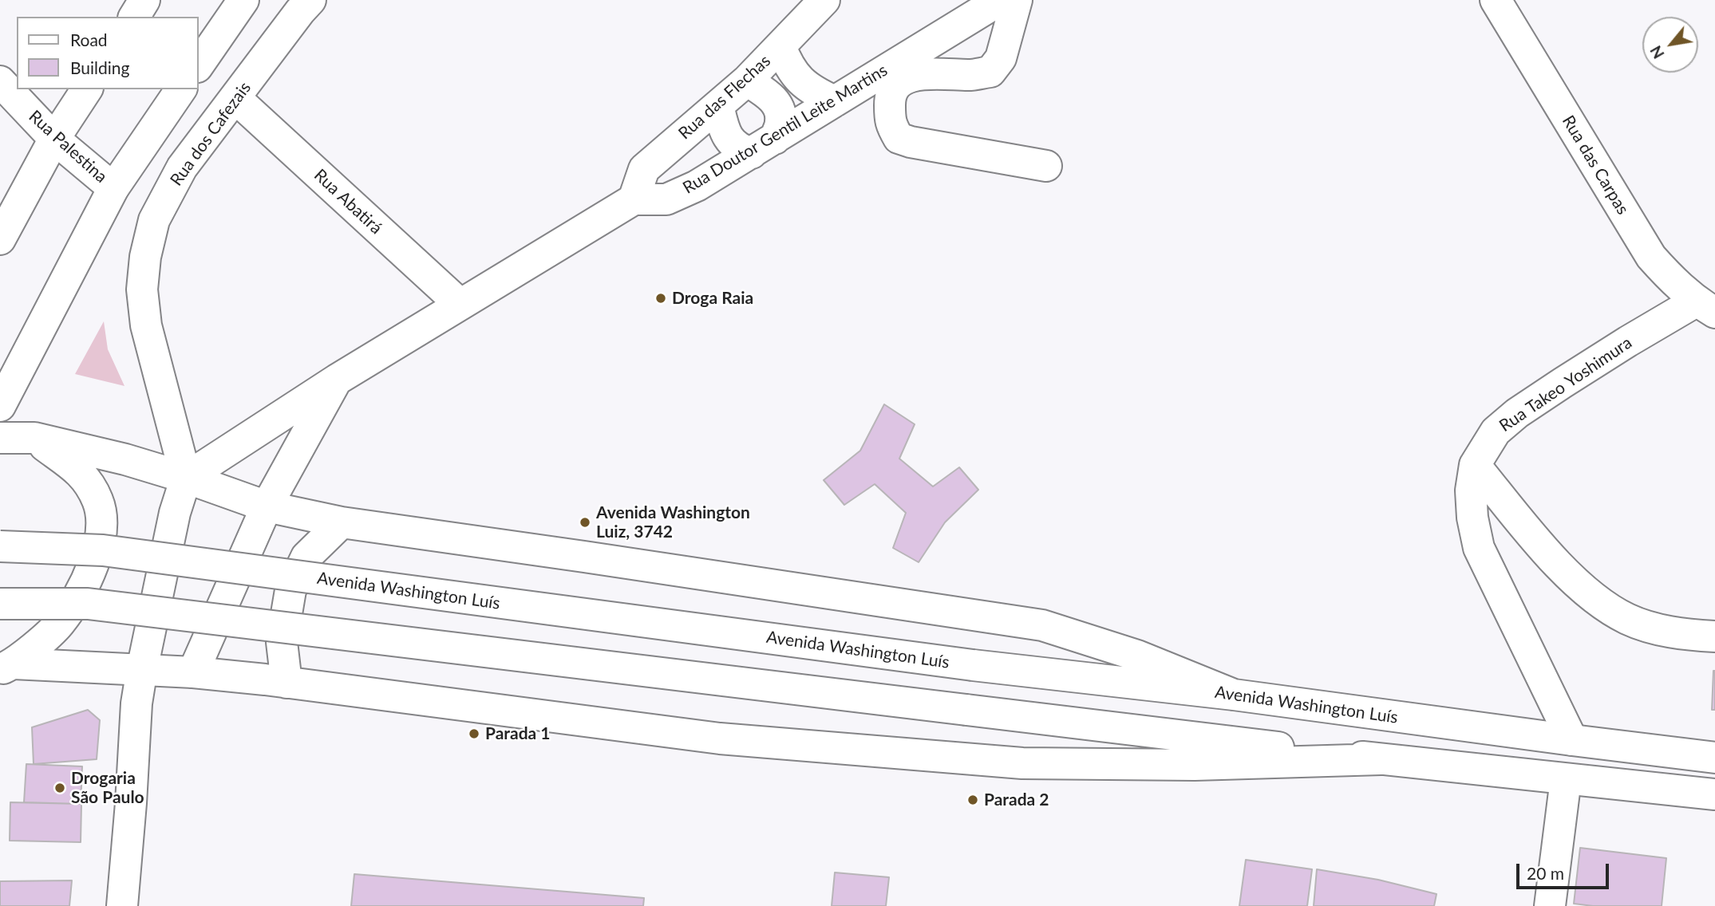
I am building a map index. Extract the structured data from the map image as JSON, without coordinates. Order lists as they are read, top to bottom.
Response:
{
  "streets": {
    "main road": [
      "Rua das Flechas",
      "Rua Doutor Gentil Leite Martins",
      "Rua dos Cafezais",
      "Rua Palestina",
      "Rua das Carpas",
      "Rua Abatirá",
      "Rua Takeo Yoshimura",
      "Avenida Washington Luís"
    ]
  },
  "crossings": [
    ["Rua das Flechas", "Rua Doutor Gentil Leite Martins"],
    ["Rua dos Cafezais", "Rua Abatirá"],
    ["Rua das Carpas", "Rua Takeo Yoshimura"],
    ["Rua Takeo Yoshimura", "Avenida Washington Luís"]
  ],
  "places": [
    "Droga Raia",
    "Avenida Washington Luiz, 3742",
    "Parada 1",
    "Drogaria São Paulo",
    "Parada 2"
  ],
  "legend": ["Road", "Building"],
  "scale_bar": "20 m",
  "north": "bottom left"
}
